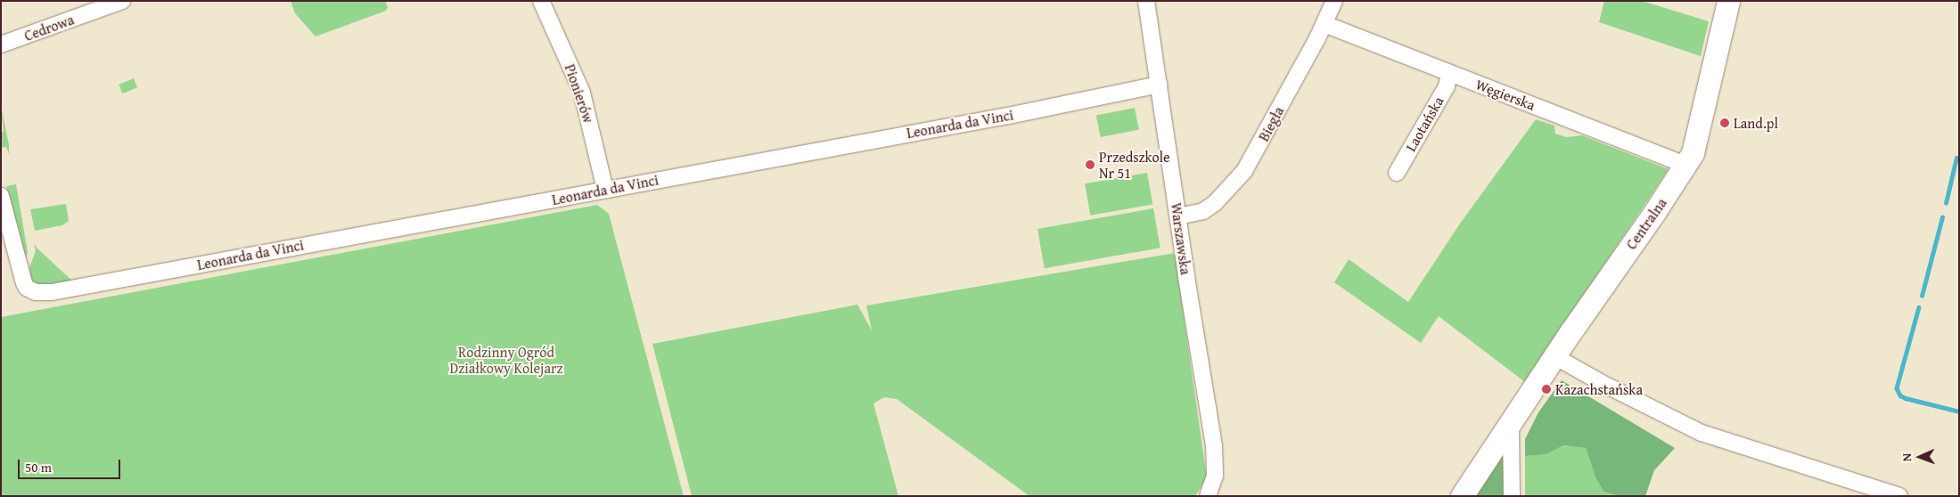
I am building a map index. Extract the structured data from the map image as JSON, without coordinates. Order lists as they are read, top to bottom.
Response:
{
  "streets": {
    "street": [
      "Cedrowa",
      "Pionierów",
      "Węgierska",
      "Leonarda da Vinci",
      "Biegła",
      "Laotańska",
      "Centralna",
      "Warszawska"
    ]
  },
  "crossings": [
    ["Pionierów", "Leonarda da Vinci"],
    ["Węgierska", "Biegła"],
    ["Węgierska", "Laotańska"],
    ["Węgierska", "Centralna"],
    ["Leonarda da Vinci", "Warszawska"],
    ["Biegła", "Warszawska"]
  ],
  "parks": ["Rodzinny Ogród Działkowy Kolejarz"],
  "places": ["Land.pl", "Przedszkole Nr 51", "Kazachstańska"],
  "scale_bar": "50 m",
  "north": "left"
}
